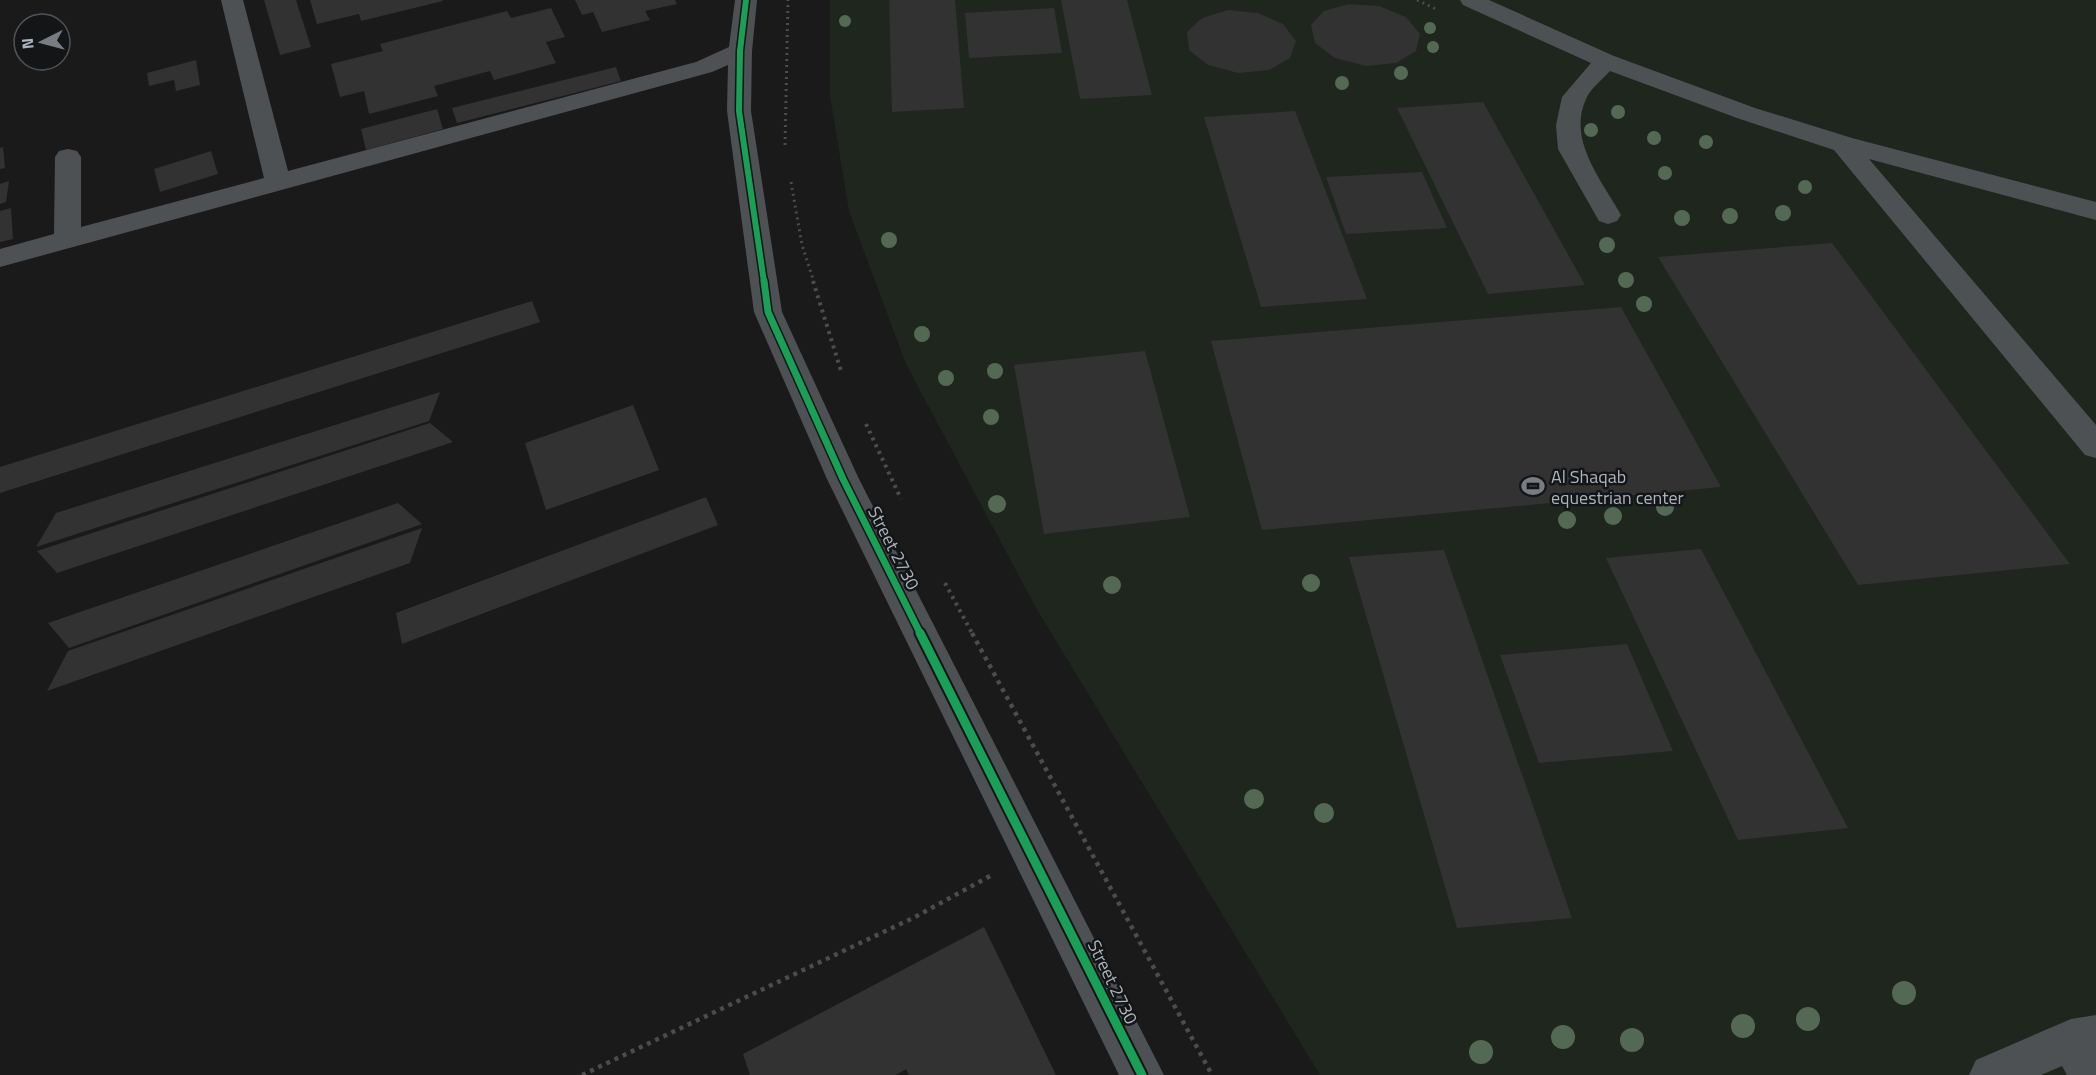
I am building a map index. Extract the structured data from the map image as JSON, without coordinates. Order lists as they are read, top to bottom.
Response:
{
  "streets": {
    "street": ["Street 2730"]
  },
  "places": {
    "sports": ["Al Shaqab equestrian center"]
  },
  "north": "left"
}
